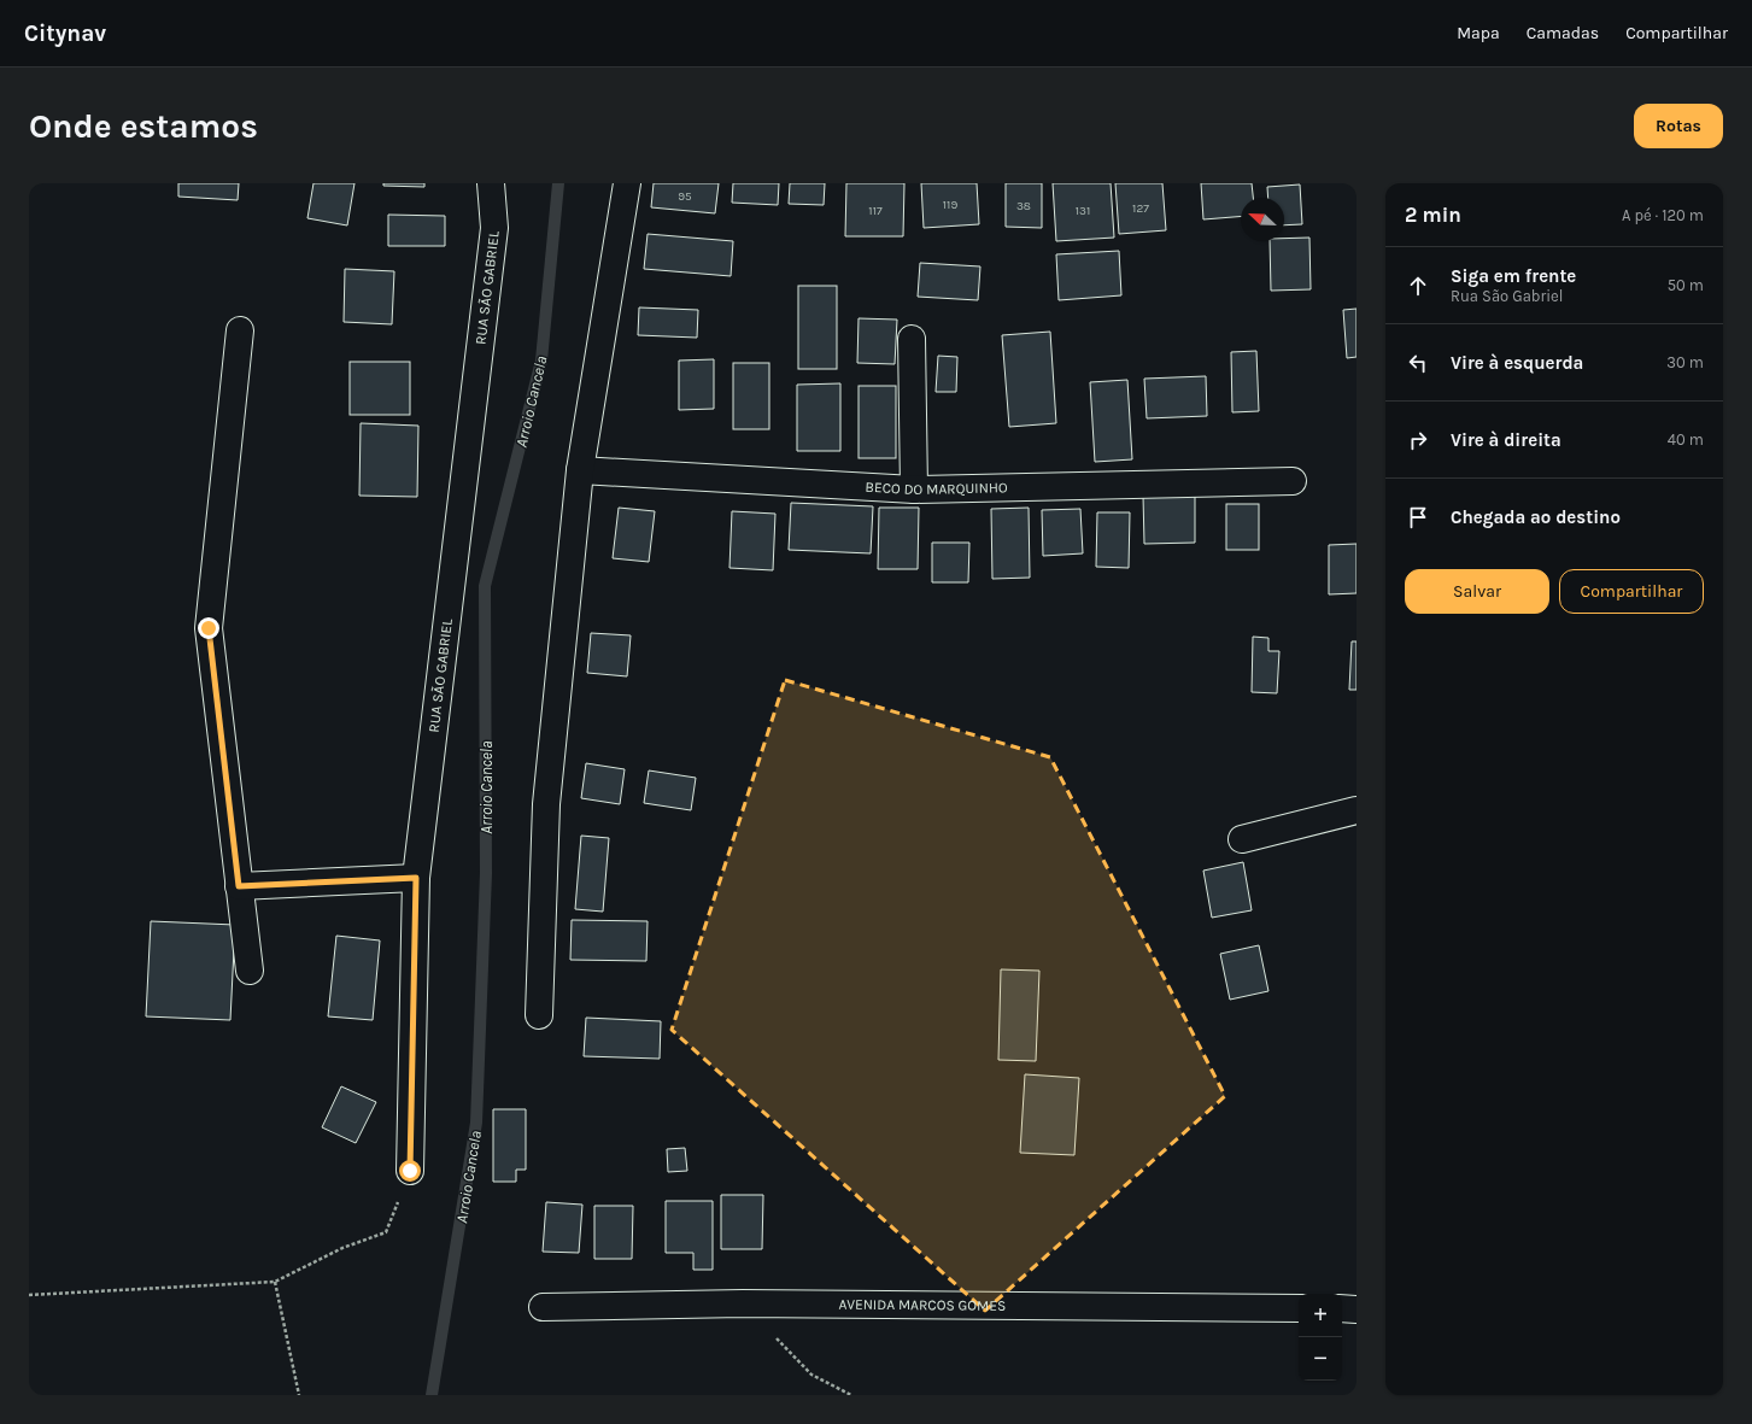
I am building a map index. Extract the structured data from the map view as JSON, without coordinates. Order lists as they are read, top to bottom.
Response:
{
  "streets": {
    "street": ["RUA SÃO GABRIEL", "BECO DO MARQUINHO", "AVENIDA MARCOS GOMES"]
  },
  "water": ["Arroio Cancela"],
  "house_numbers": [
    "95",
    "119",
    "38",
    "127",
    "117",
    "131"
  ],
  "north": "top left",
  "page": {
    "header": "Citynav",
    "nav": ["Mapa", "Camadas", "Compartilhar"],
    "buttons": [
      "Rotas",
      ["Salvar", "Compartilhar"]
    ],
    "title": "Onde estamos",
    "heading": ["2 min", "A pé · 120 m"],
    "list": [
      ["Siga em frente", "Rua São Gabriel", "50 m"],
      ["Vire à esquerda", "30 m"],
      ["Vire à direita", "40 m"],
      "Chegada ao destino"
    ],
    "map_buttons": ["+", "−"]
  }
}
